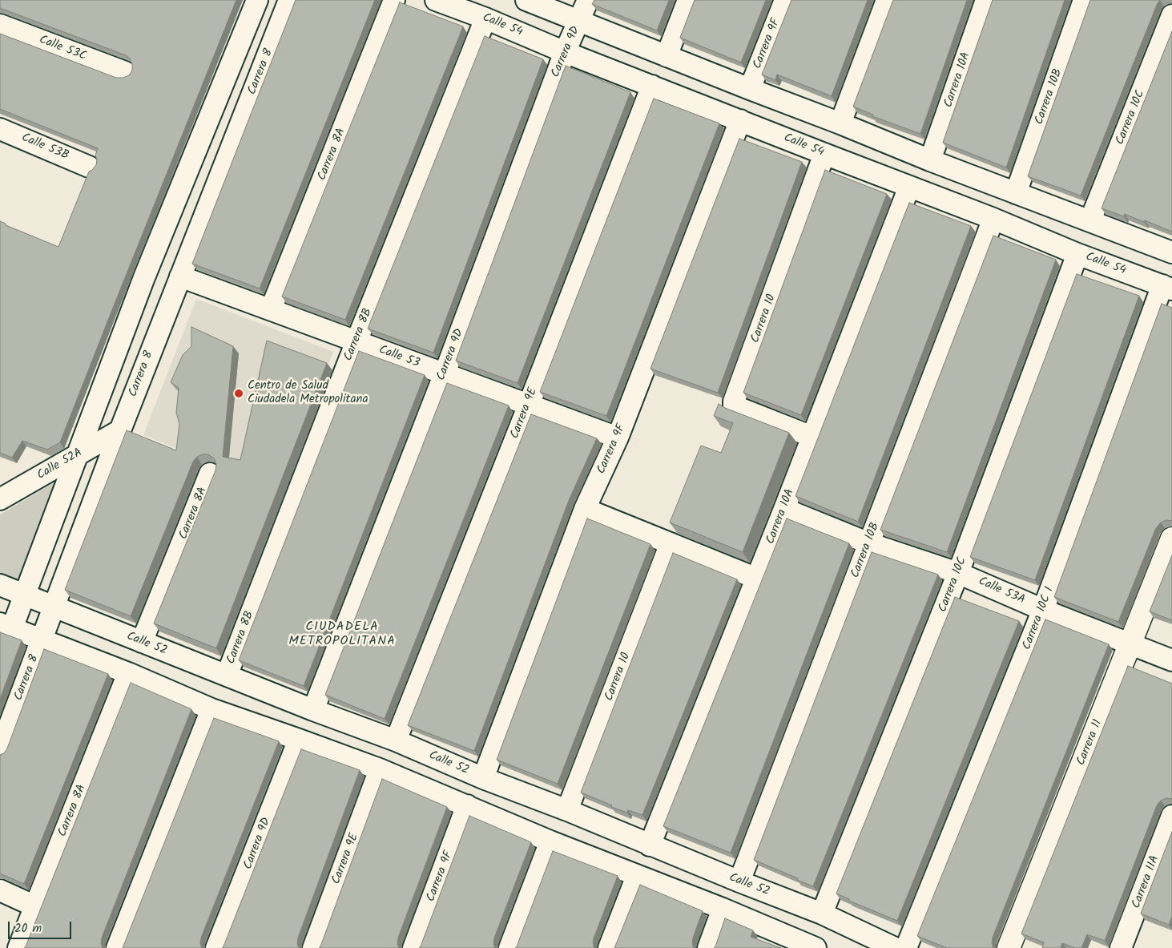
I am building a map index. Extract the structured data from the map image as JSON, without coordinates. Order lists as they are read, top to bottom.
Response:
{
  "streets": {
    "main road": ["Carrera 11"],
    "street": [
      "Calle 54",
      "Carrera 9F",
      "Calle 53C",
      "Carrera 9D",
      "Carrera 8",
      "Carrera 10A",
      "Carrera 10B",
      "Carrera 10C",
      "Calle 53B",
      "Carrera 8A",
      "Carrera 10",
      "Carrera 8B",
      "Calle 53",
      "Carrera 9E",
      "Calle 52A",
      "Calle 53A",
      "Carrera 10C 1",
      "Calle 52",
      "Carrera 11A"
    ]
  },
  "crossings": [
    ["Calle 54", "Carrera 9F"],
    ["Calle 54", "Carrera 9D"],
    ["Calle 54", "Carrera 10A"],
    ["Calle 54", "Carrera 10B"],
    ["Calle 54", "Carrera 10C"],
    ["Calle 54", "Carrera 10"],
    ["Calle 54", "Carrera 8B"],
    ["Calle 54", "Carrera 9E"],
    ["Calle 54", "Carrera 10C 1"],
    ["Carrera 9F", "Calle 53"],
    ["Carrera 9F", "Calle 52"],
    ["Carrera 9D", "Calle 53"],
    ["Carrera 9D", "Calle 52"],
    ["Carrera 8", "Calle 53"],
    ["Carrera 8", "Calle 52A"],
    ["Carrera 8", "Calle 52"],
    ["Carrera 10A", "Carrera 10"],
    ["Carrera 10A", "Calle 53A"],
    ["Carrera 10A", "Calle 52"],
    ["Carrera 10B", "Calle 53A"],
    ["Carrera 10B", "Calle 52"],
    ["Carrera 10C", "Calle 53A"],
    ["Carrera 10C", "Calle 52"],
    ["Carrera 8A", "Calle 53"],
    ["Carrera 8A", "Calle 52"],
    ["Carrera 10", "Calle 52"],
    ["Carrera 8B", "Calle 53"],
    ["Carrera 8B", "Calle 52"],
    ["Calle 53", "Carrera 9E"],
    ["Carrera 9E", "Calle 52"],
    ["Calle 53A", "Carrera 10C 1"],
    ["Calle 53A", "Carrera 11"]
  ],
  "districts": ["CIUDADELA METROPOLITANA"],
  "places": ["Centro de Salud Ciudadela Metropolitana"],
  "scale_bar": "20 m"
}
